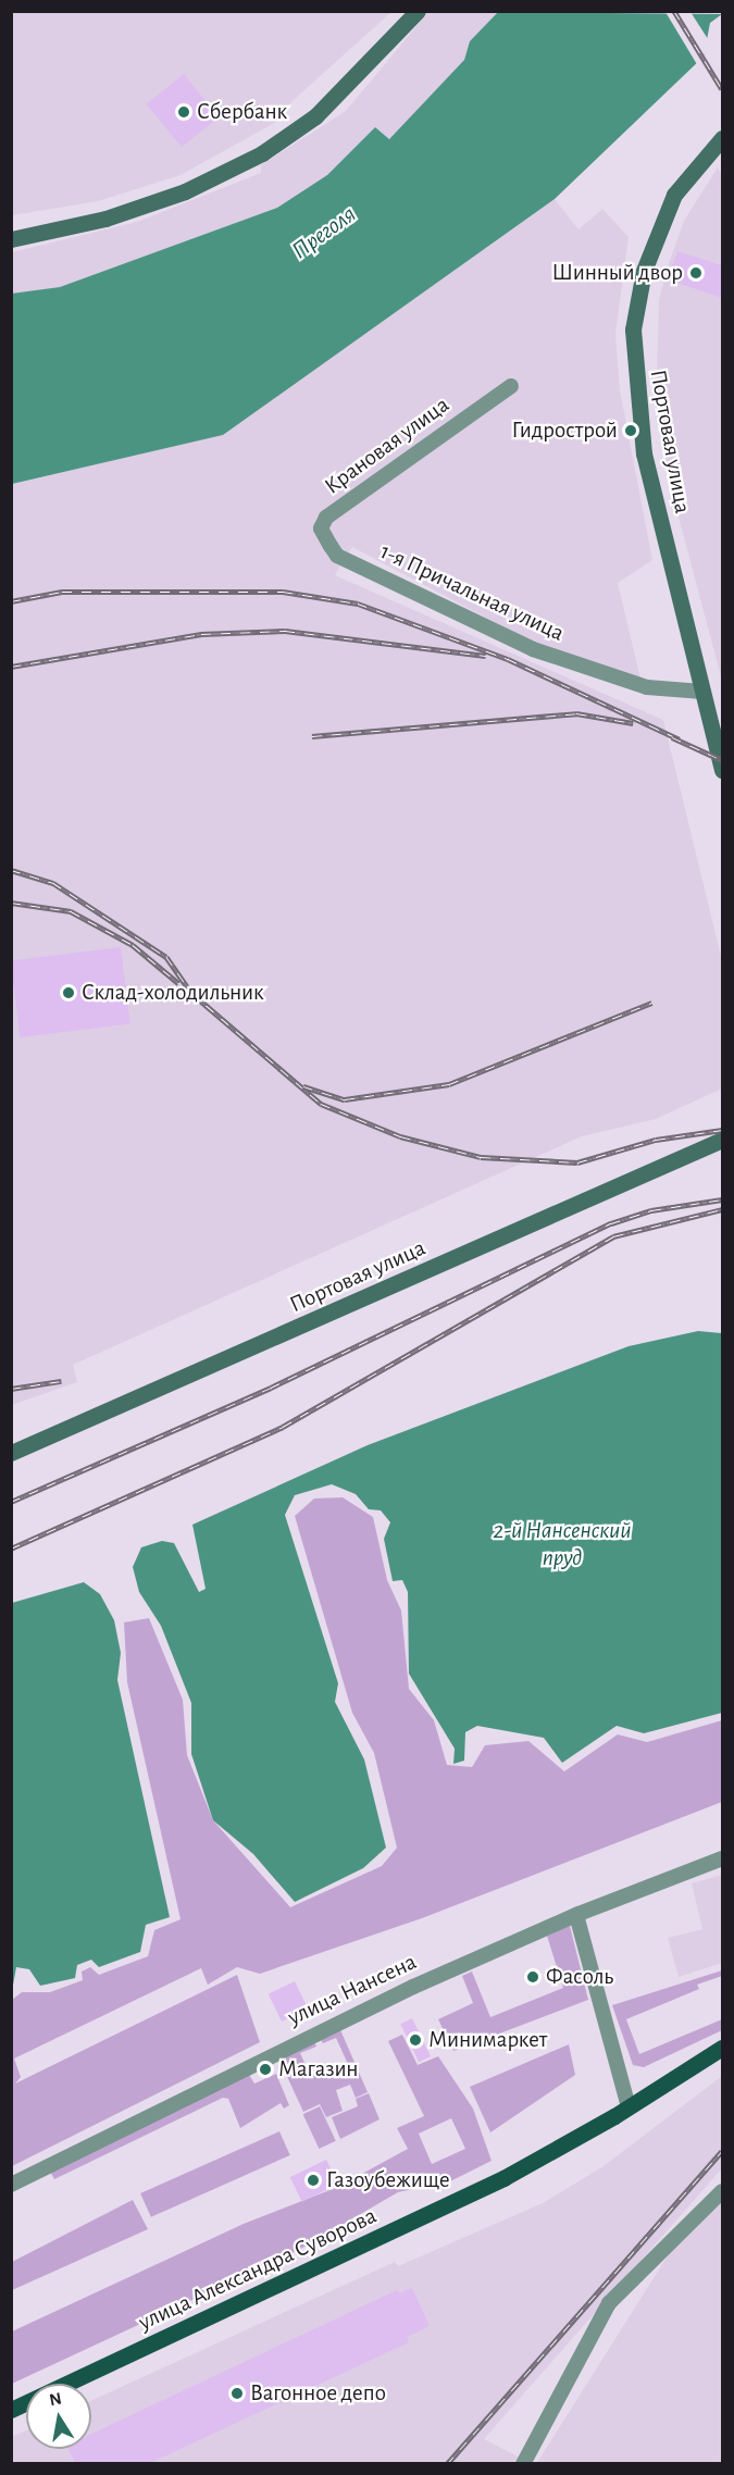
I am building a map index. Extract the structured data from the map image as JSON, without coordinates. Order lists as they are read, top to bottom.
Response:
{
  "streets": {
    "main road": ["Портовая улица", "улица Александра Суворова"],
    "street": ["Крановая улица", "1-я Причальная улица", "улица Нансена"]
  },
  "crossings": [
    ["Портовая улица", "1-я Причальная улица"],
    ["Крановая улица", "1-я Причальная улица"]
  ],
  "water": ["Преголя", "2-й Нансенский пруд"],
  "places": [
    "Сбербанк",
    "Шинный двор",
    "Гидрострой",
    "Склад-холодильник",
    "Фасоль",
    "Минимаркет",
    "Магазин",
    "Газоубежище",
    "Вагонное депо"
  ],
  "north": "top"
}
